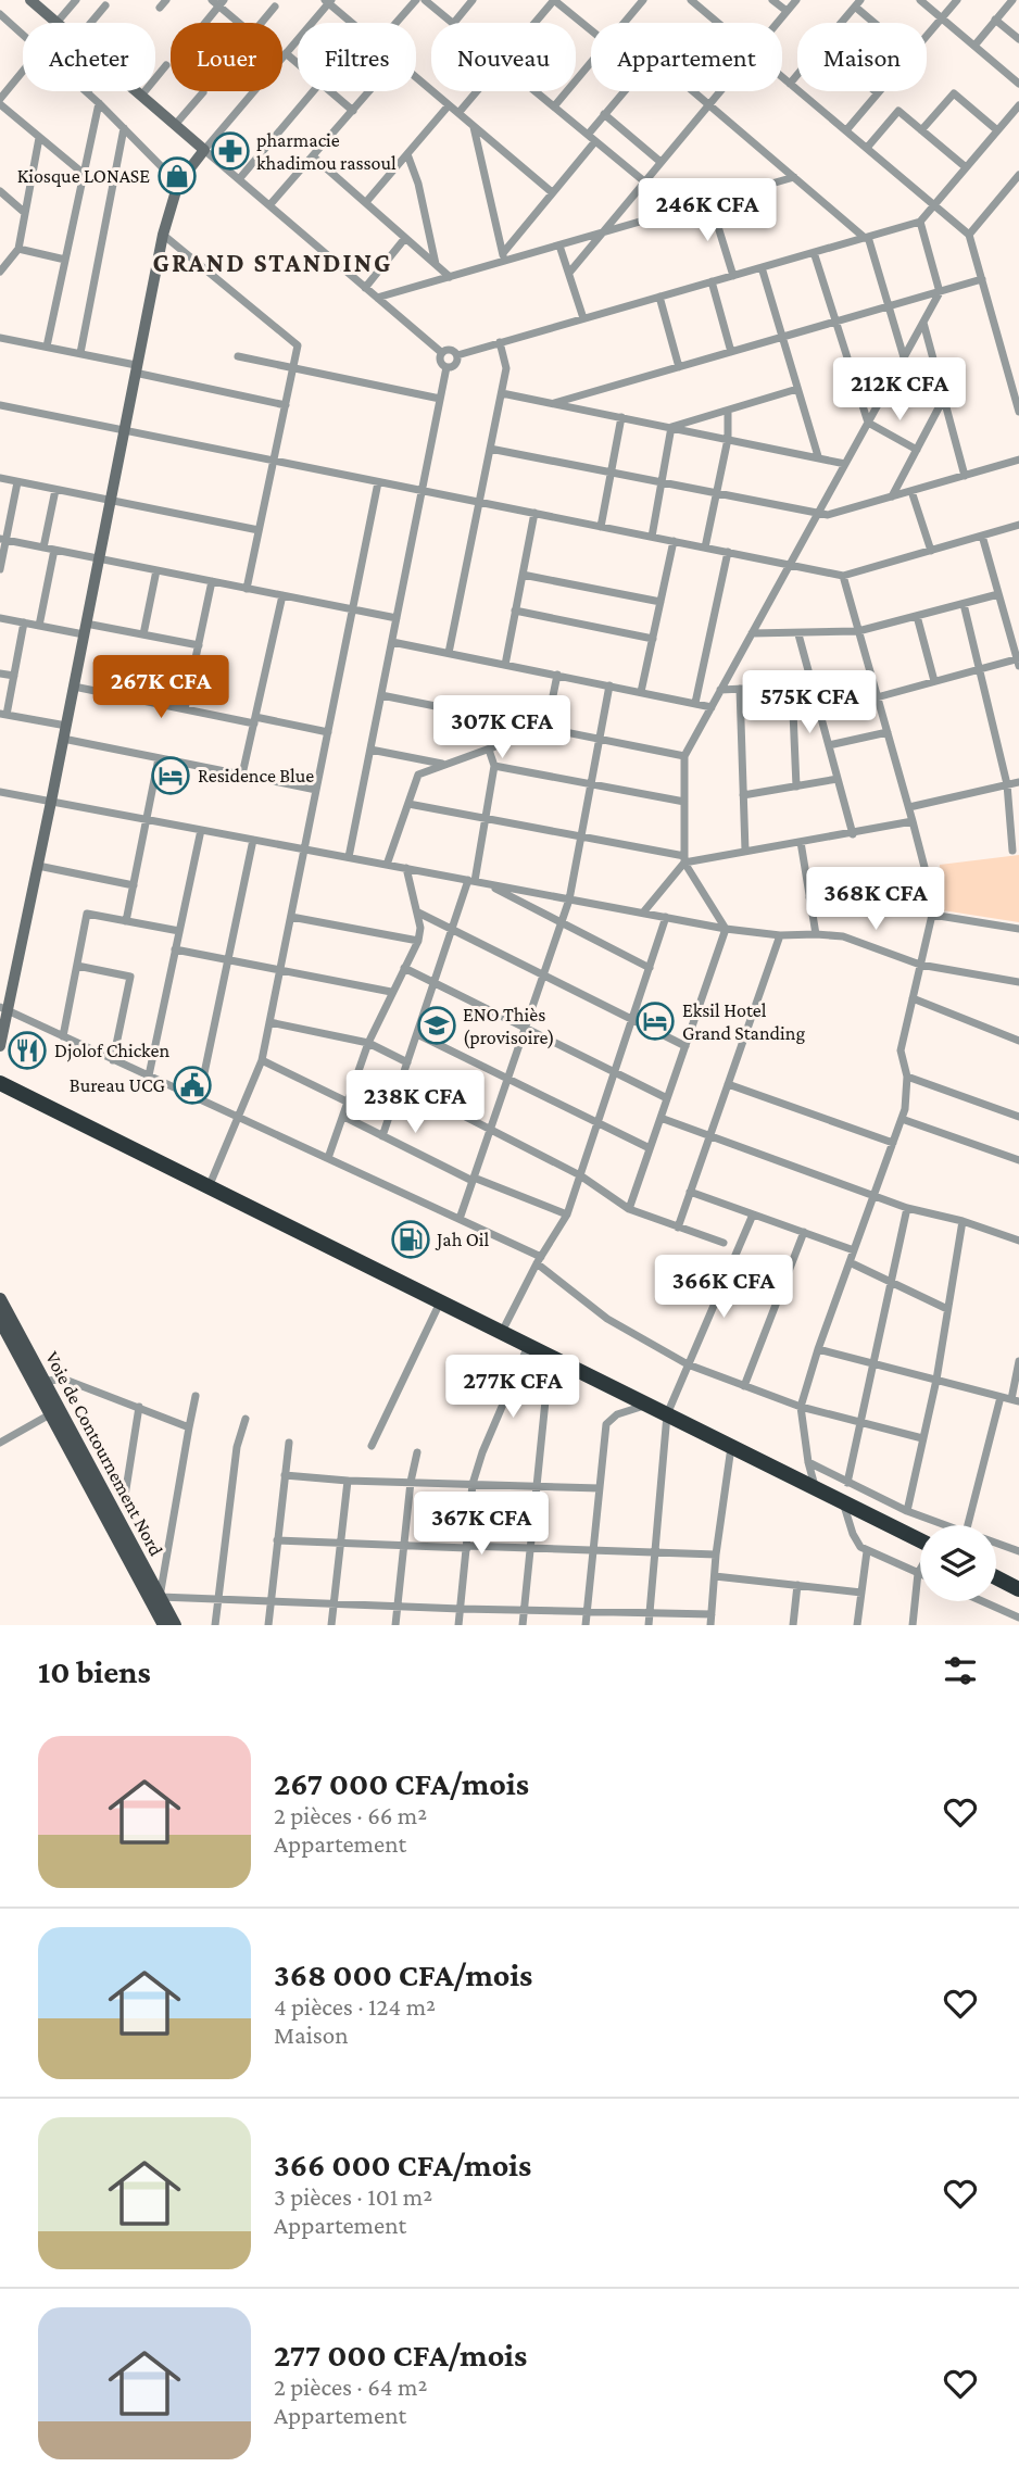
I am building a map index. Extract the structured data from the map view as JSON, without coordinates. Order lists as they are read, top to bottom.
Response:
{
  "streets": {
    "main road": ["Voie de Contournement Nord"]
  },
  "districts": ["GRAND STANDING"],
  "places": {
    "pharmacy": ["pharmacie khadimou rassoul"],
    "shop": ["Kiosque LONASE"],
    "hotel": ["Residence Blue", "Eksil Hotel Grand Standing"],
    "school or university": ["ENO Thiès (provisoire)"],
    "restaurant": ["Djolof Chicken"],
    "public building": ["Bureau UCG"],
    "fuel station": ["Jah Oil"]
  },
  "page": {
    "chip": [
      "Acheter",
      "Louer",
      "Filtres",
      "Nouveau",
      "Appartement",
      "Maison"
    ],
    "price": [
      "246K CFA",
      "212K CFA",
      "267K CFA",
      "575K CFA",
      "307K CFA",
      "368K CFA",
      "238K CFA",
      "366K CFA",
      "277K CFA",
      "367K CFA"
    ],
    "heading": "10 biens",
    "list": [
      {
        "name": "267 000 CFA/mois",
        "note": "2 pièces · 66 m² · Appartement"
      },
      {
        "name": "368 000 CFA/mois",
        "note": "4 pièces · 124 m² · Maison"
      },
      {
        "name": "366 000 CFA/mois",
        "note": "3 pièces · 101 m² · Appartement"
      },
      {
        "name": "277 000 CFA/mois",
        "note": "2 pièces · 64 m² · Appartement"
      }
    ]
  }
}
